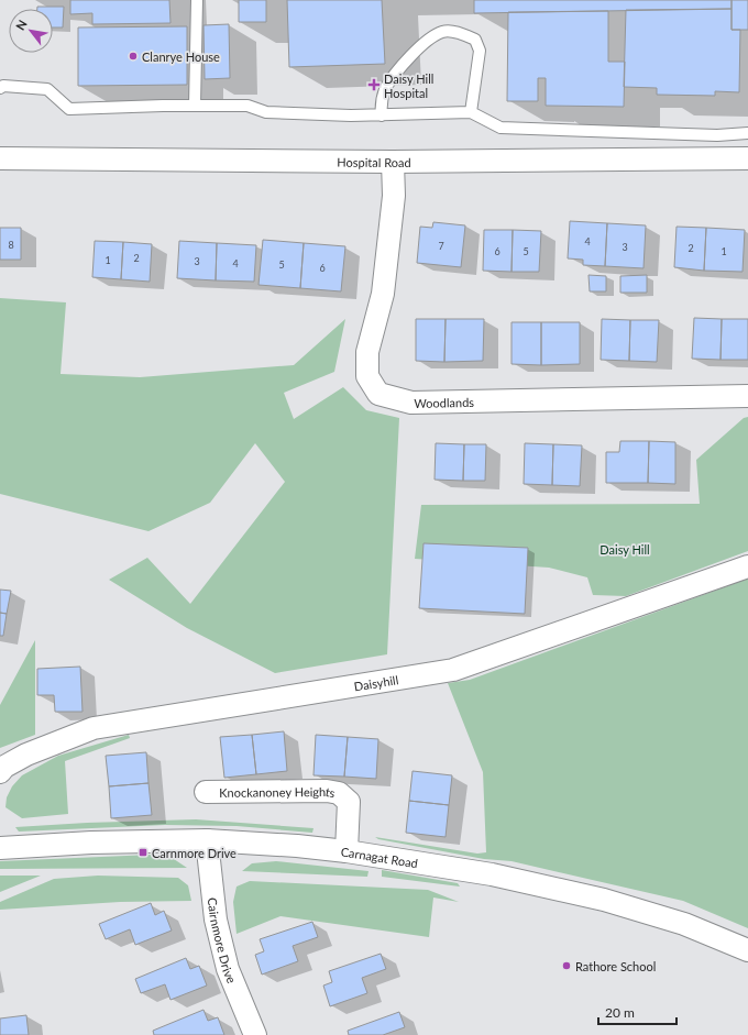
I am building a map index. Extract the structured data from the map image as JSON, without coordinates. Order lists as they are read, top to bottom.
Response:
{
  "streets": {
    "street": [
      "Hospital Road",
      "Woodlands",
      "Daisyhill",
      "Knockanoney Heights",
      "Carnagat Road",
      "Cairnmore Drive"
    ]
  },
  "crossings": [
    ["Hospital Road", "Woodlands"],
    ["Knockanoney Heights", "Carnagat Road"],
    ["Carnagat Road", "Cairnmore Drive"]
  ],
  "parks": ["Daisy Hill"],
  "places": {
    "other": ["Clanrye House", "Rathore School"],
    "health": ["Daisy Hill Hospital"],
    "transit": ["Carnmore Drive"]
  },
  "house_numbers": [
    "4",
    "8",
    "7",
    "3",
    "2",
    "6",
    "5",
    "1",
    "2",
    "1",
    "3",
    "4",
    "5",
    "6"
  ],
  "scale_bar": "20 m",
  "north": "top left"
}
